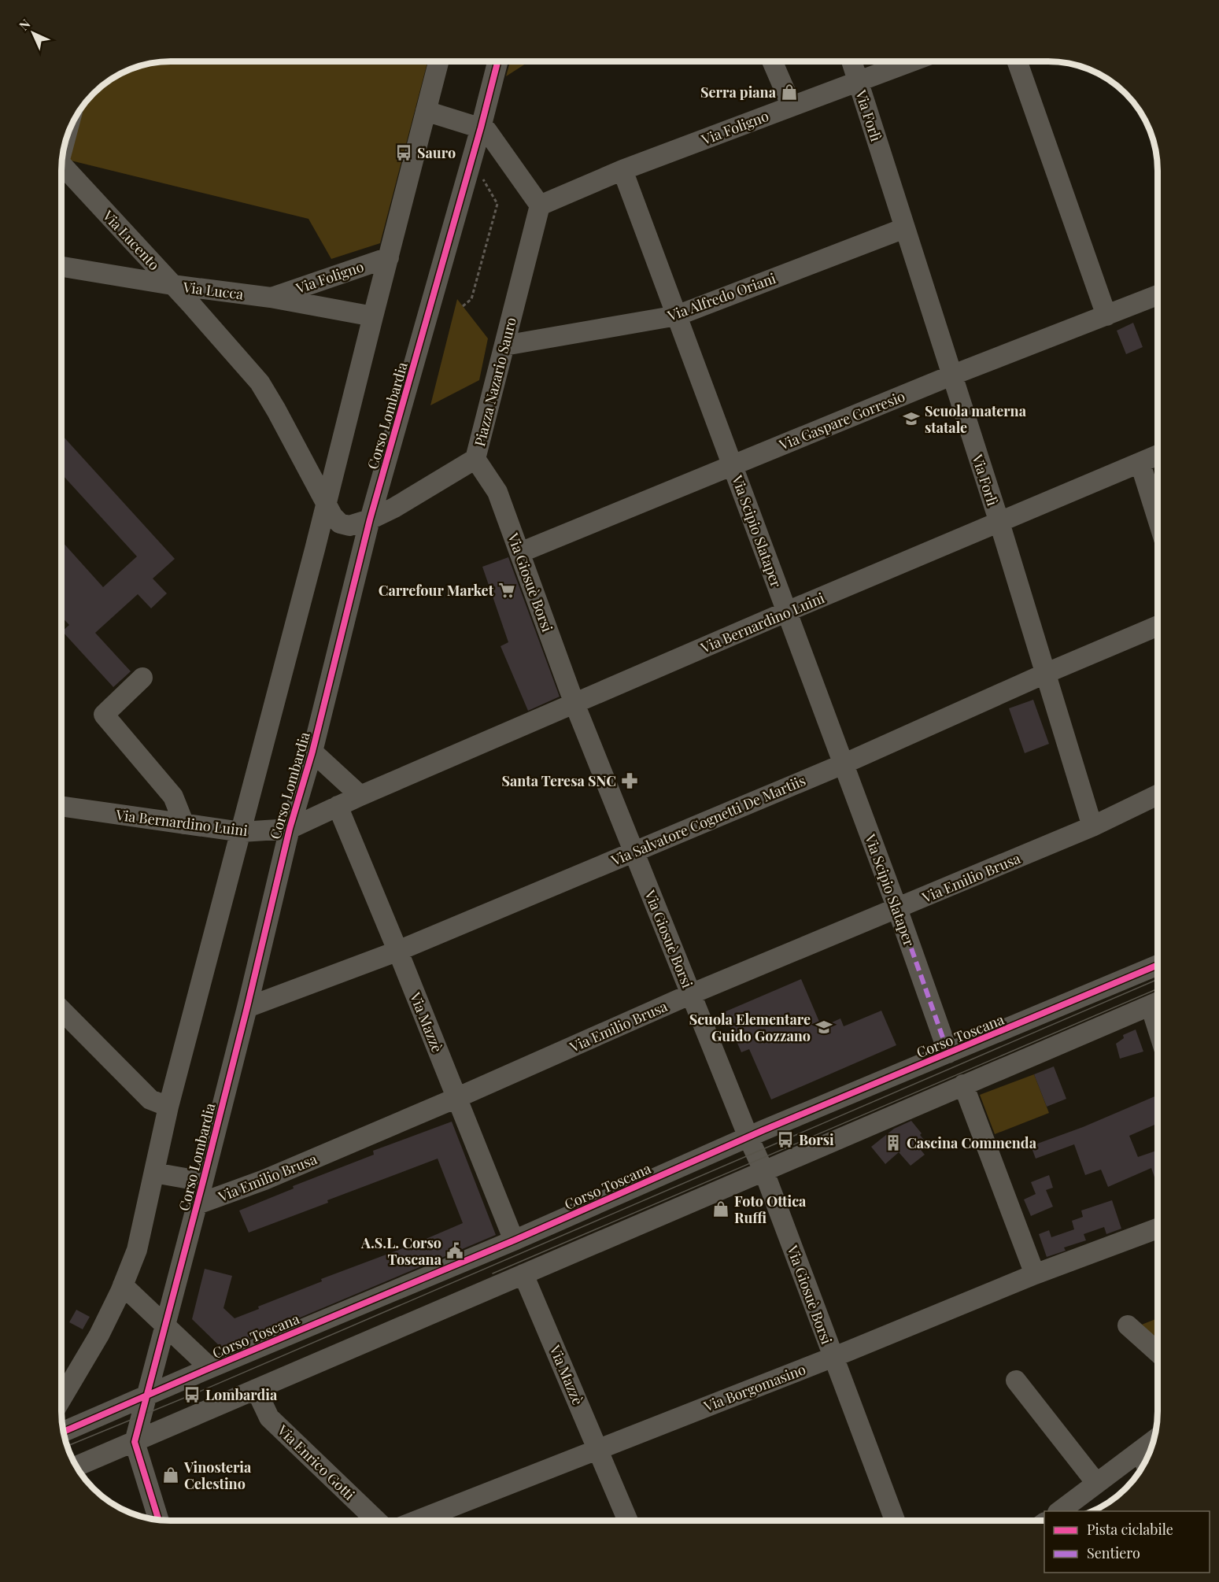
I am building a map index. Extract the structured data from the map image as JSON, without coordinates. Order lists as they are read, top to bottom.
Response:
{
  "streets": {
    "street": [
      "Via Forlì",
      "Via Foligno",
      "Via Lucento",
      "Via Lucca",
      "Via Alfredo Oriani",
      "Piazza Nazario Sauro",
      "Corso Lombardia",
      "Via Gaspare Gorresio",
      "Via Scipio Slataper",
      "Via Giosuè Borsi",
      "Via Bernardino Luini",
      "Via Salvatore Cognetti De Martiis",
      "Via Emilio Brusa",
      "Via Mazzè",
      "Corso Toscana",
      "Via Borgomasino",
      "Via Enrico Gotti"
    ]
  },
  "crossings": [
    ["Via Forlì", "Via Foligno"],
    ["Via Forlì", "Via Alfredo Oriani"],
    ["Via Forlì", "Via Gaspare Gorresio"],
    ["Via Forlì", "Via Bernardino Luini"],
    ["Via Forlì", "Via Salvatore Cognetti De Martiis"],
    ["Via Forlì", "Via Emilio Brusa"],
    ["Via Foligno", "Via Lucca"],
    ["Via Foligno", "Piazza Nazario Sauro"],
    ["Via Foligno", "Via Scipio Slataper"],
    ["Via Lucento", "Via Lucca"],
    ["Via Lucento", "Piazza Nazario Sauro"],
    ["Via Alfredo Oriani", "Piazza Nazario Sauro"],
    ["Via Alfredo Oriani", "Via Scipio Slataper"],
    ["Piazza Nazario Sauro", "Corso Lombardia"],
    ["Piazza Nazario Sauro", "Via Giosuè Borsi"],
    ["Corso Lombardia", "Via Bernardino Luini"],
    ["Corso Lombardia", "Via Salvatore Cognetti De Martiis"],
    ["Corso Lombardia", "Via Emilio Brusa"],
    ["Corso Lombardia", "Corso Toscana"],
    ["Via Gaspare Gorresio", "Via Scipio Slataper"],
    ["Via Gaspare Gorresio", "Via Giosuè Borsi"],
    ["Via Scipio Slataper", "Via Bernardino Luini"],
    ["Via Scipio Slataper", "Via Salvatore Cognetti De Martiis"],
    ["Via Scipio Slataper", "Via Emilio Brusa"],
    ["Via Scipio Slataper", "Corso Toscana"],
    ["Via Giosuè Borsi", "Via Bernardino Luini"],
    ["Via Giosuè Borsi", "Via Salvatore Cognetti De Martiis"],
    ["Via Giosuè Borsi", "Via Emilio Brusa"],
    ["Via Giosuè Borsi", "Corso Toscana"],
    ["Via Giosuè Borsi", "Via Borgomasino"],
    ["Via Bernardino Luini", "Via Mazzè"],
    ["Via Salvatore Cognetti De Martiis", "Via Mazzè"],
    ["Via Emilio Brusa", "Via Mazzè"],
    ["Via Mazzè", "Corso Toscana"],
    ["Via Mazzè", "Via Borgomasino"]
  ],
  "places": {
    "shop": ["Serra piana", "Foto Ottica Ruffi", "Vinosteria Celestino"],
    "bus stop": ["Sauro", "Borsi", "Lombardia"],
    "school or university": ["Scuola materna statale", "Scuola Elementare Guido Gozzano"],
    "supermarket": ["Carrefour Market"],
    "pharmacy": ["Santa Teresa SNC"],
    "building": ["Cascina Commenda"],
    "public building": ["A.S.L. Corso Toscana"]
  },
  "legend": ["Pista ciclabile", "Sentiero"],
  "north": "top left"
}
